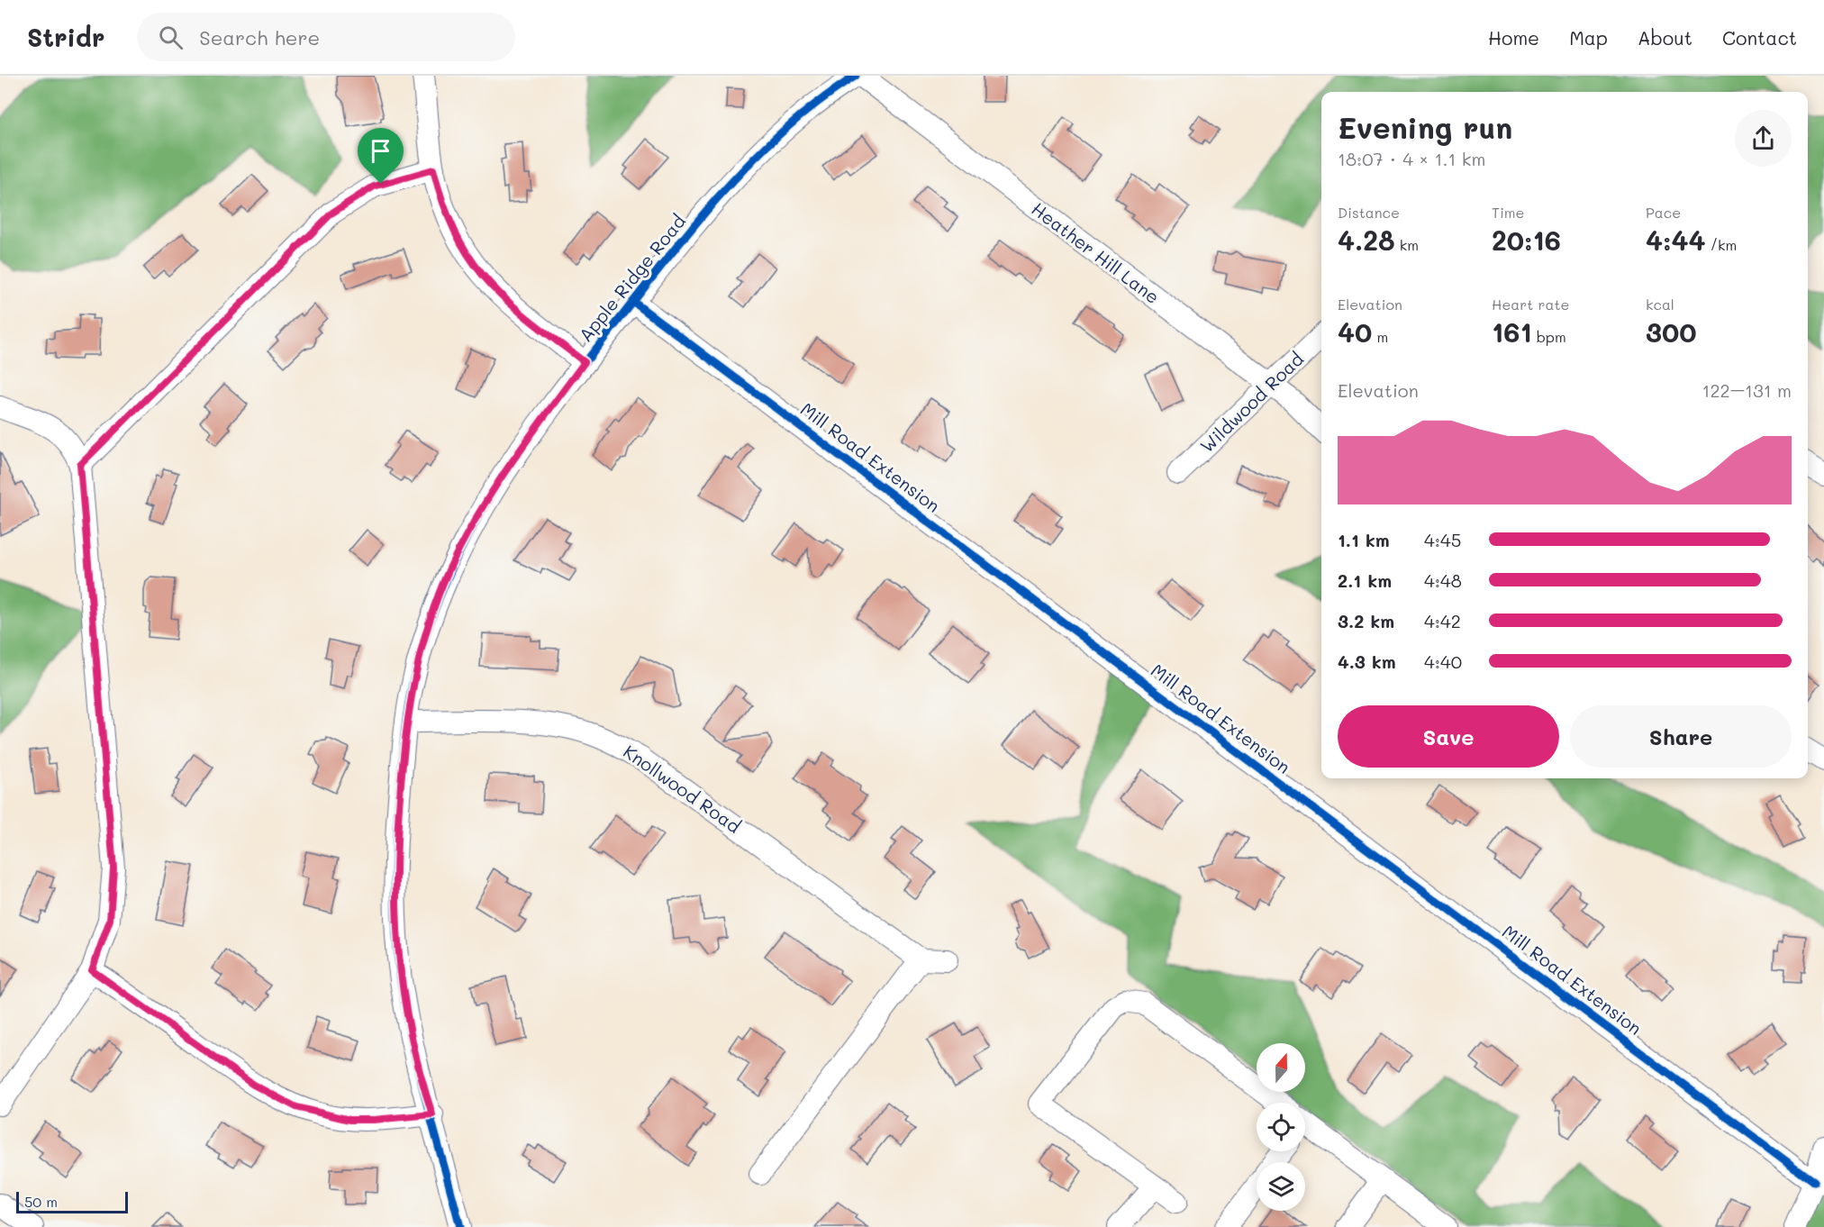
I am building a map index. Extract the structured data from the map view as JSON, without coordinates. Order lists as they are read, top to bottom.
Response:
{
  "streets": {
    "street": [
      "Heather Hill Lane",
      "Apple Ridge Road",
      "Wildwood Road",
      "Mill Road Extension",
      "Knollwood Road"
    ]
  },
  "crossings": [
    ["Heather Hill Lane", "Wildwood Road"],
    ["Apple Ridge Road", "Mill Road Extension"],
    ["Apple Ridge Road", "Knollwood Road"]
  ],
  "scale_bar": "50 m",
  "north": "top",
  "page": {
    "header": "Stridr",
    "search": "Search here",
    "nav": [
      "Home",
      "Map",
      "About",
      "Contact"
    ],
    "heading": ["Evening run", "18:07 · 4 × 1.1 km"],
    "stats": [
      ["Distance", "4.28 km"],
      ["Time", "20:16"],
      ["Pace", "4:44 /km"],
      ["Elevation", "40 m"],
      ["Heart rate", "161 bpm"],
      ["kcal", "300"]
    ],
    "chart": ["Elevation", "122–131 m"],
    "list": [
      {
        "name": "1.1 km",
        "note": "4:45"
      },
      {
        "name": "2.1 km",
        "note": "4:48"
      },
      {
        "name": "3.2 km",
        "note": "4:42"
      },
      {
        "name": "4.3 km",
        "note": "4:40"
      }
    ],
    "buttons": ["Save", "Share"],
    "scale": "50 m"
  }
}
